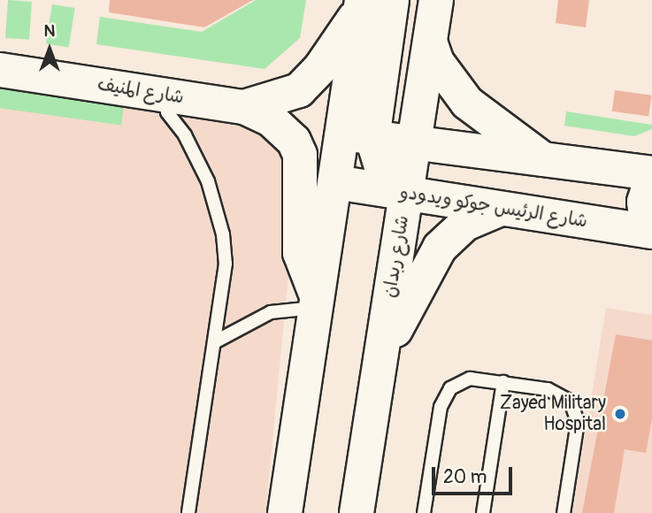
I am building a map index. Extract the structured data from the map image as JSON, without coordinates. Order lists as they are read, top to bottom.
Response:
{
  "streets": {
    "main road": ["شارع المنيف", "شارع الرئيس جوكو ويدودو", "شارع ربدان"]
  },
  "crossings": [
    ["شارع الرئيس جوكو ويدودو", "شارع ربدان"]
  ],
  "places": ["Zayed Military Hospital"],
  "scale_bar": "20 m",
  "north": "top"
}
